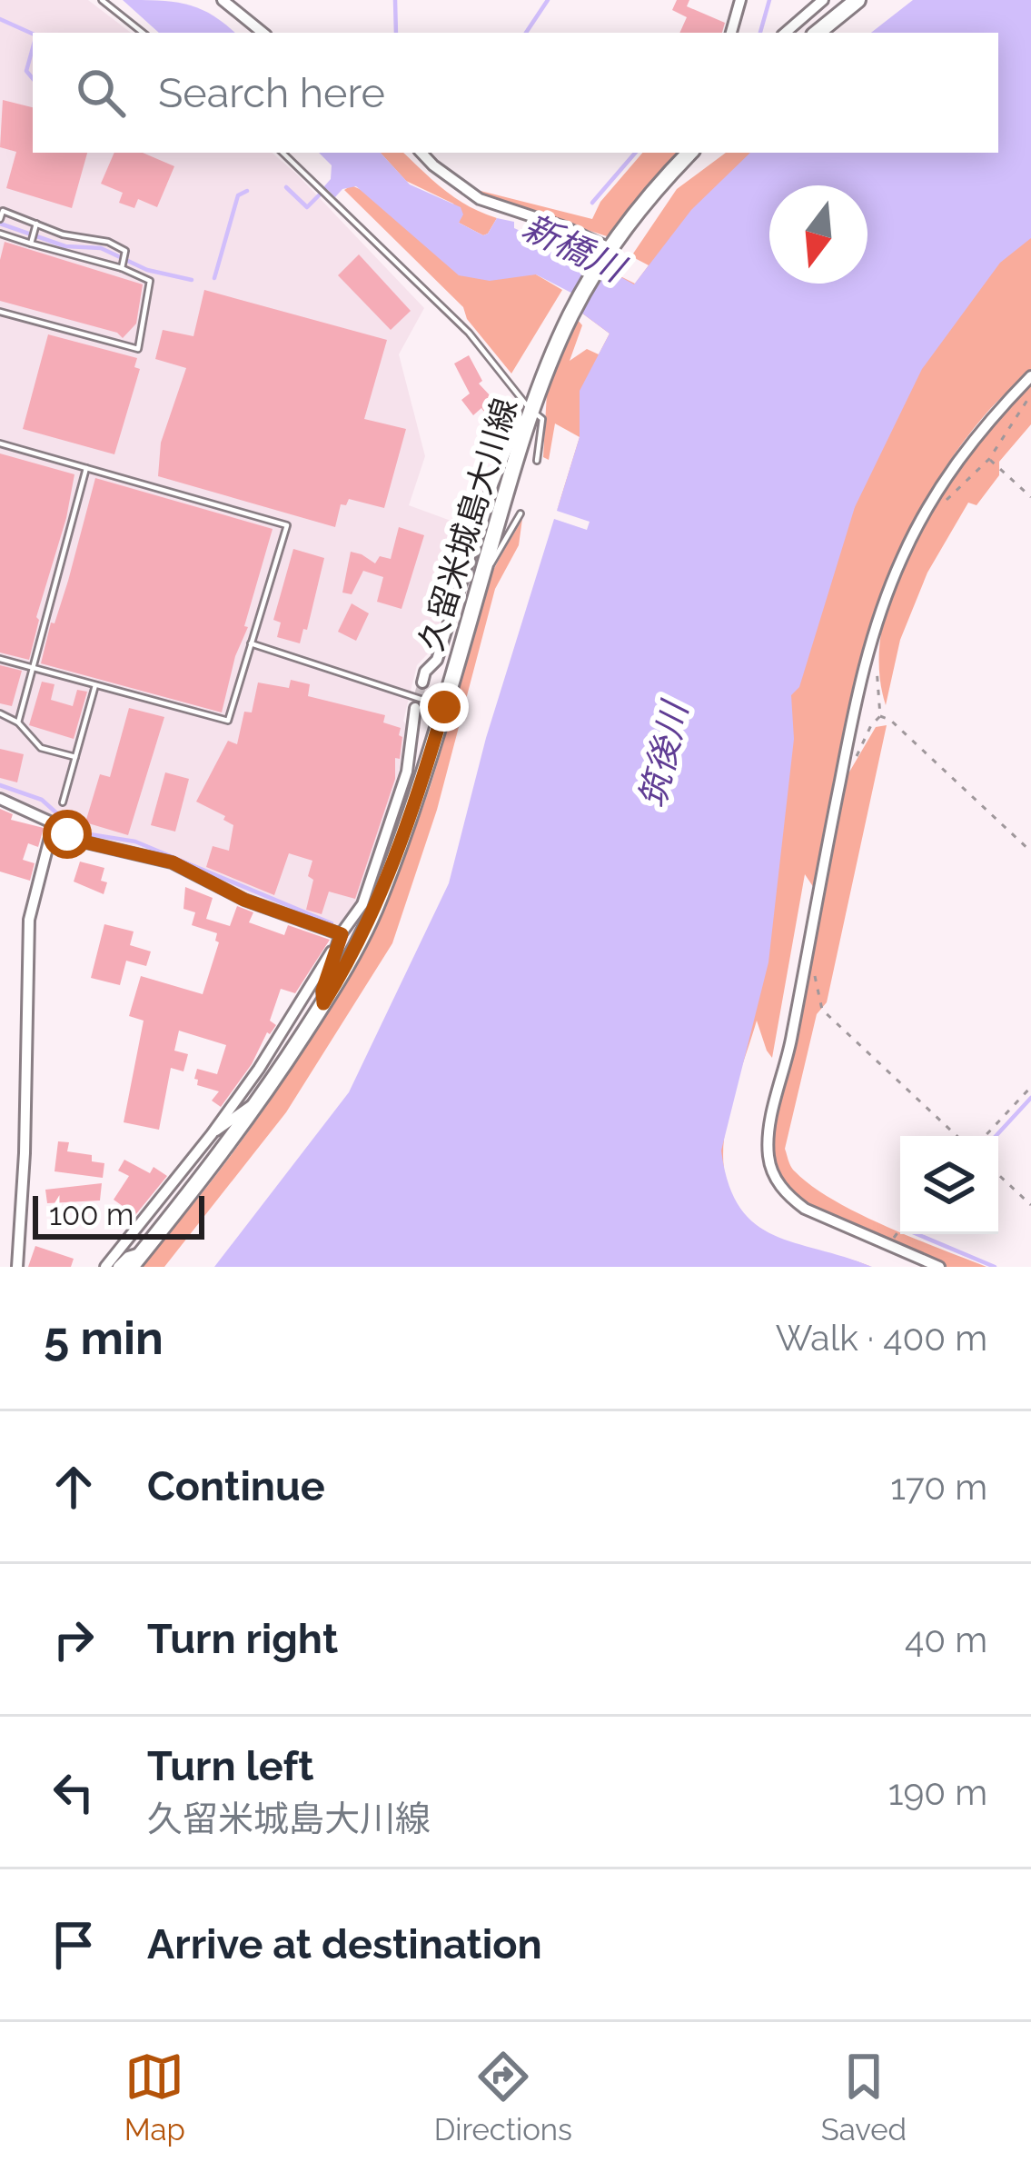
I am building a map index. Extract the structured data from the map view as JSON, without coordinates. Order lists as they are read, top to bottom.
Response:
{
  "streets": {
    "main road": ["久留米城島大川線"]
  },
  "water": ["新橋川", "筑後川"],
  "scale_bar": "100 m",
  "north": "bottom",
  "page": {
    "search": "Search here",
    "scale": "100 m",
    "heading": ["5 min", "Walk · 400 m"],
    "list": [
      ["Continue", "170 m"],
      ["Turn right", "40 m"],
      ["Turn left", "久留米城島大川線", "190 m"],
      "Arrive at destination"
    ],
    "nav": ["Map", "Directions", "Saved"]
  }
}
